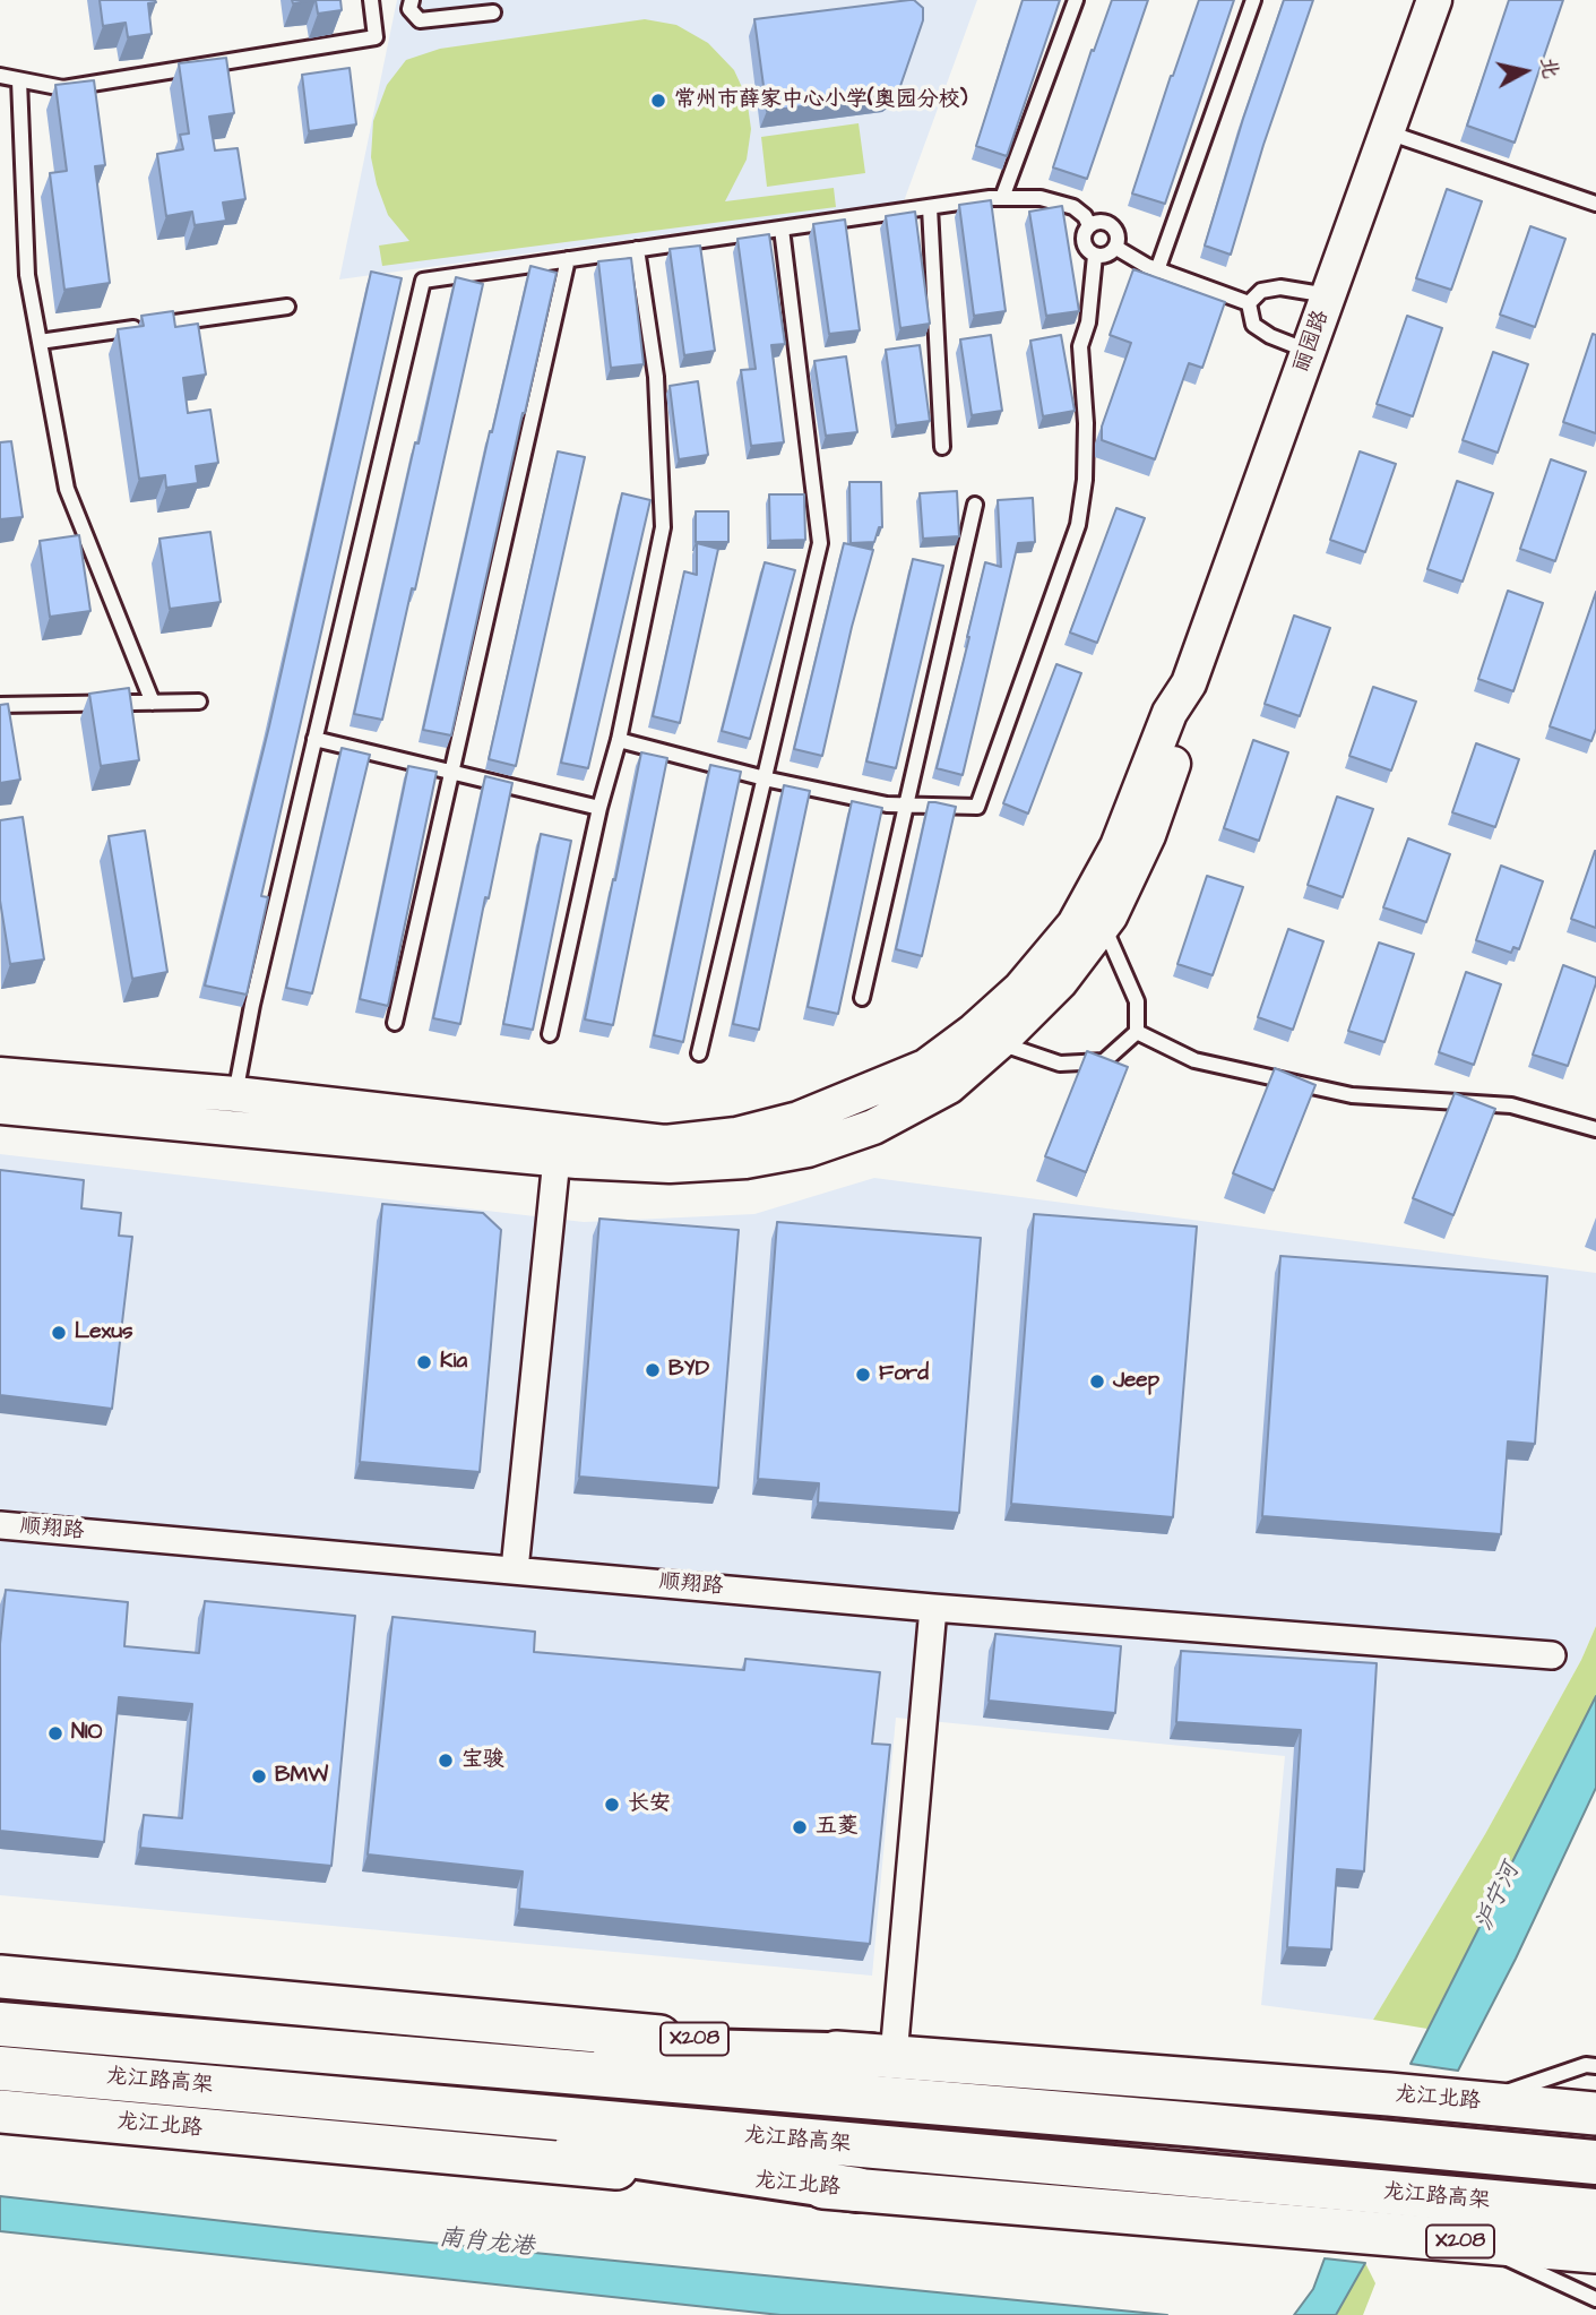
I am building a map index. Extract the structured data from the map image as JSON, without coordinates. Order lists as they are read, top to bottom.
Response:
{
  "streets": {
    "highway": ["龙江路高架"],
    "main road": ["X208", "龙江北路"],
    "street": ["丽园路", "顺翔路"]
  },
  "water": ["沪宁河", "南肖龙港"],
  "places": [
    "常州市薛家中心小学(奥园分校)",
    "Lexus",
    "Kia",
    "BYD",
    "Ford",
    "Jeep",
    "NIO",
    "宝骏",
    "BMW",
    "长安",
    "五菱"
  ],
  "north": "right"
}
